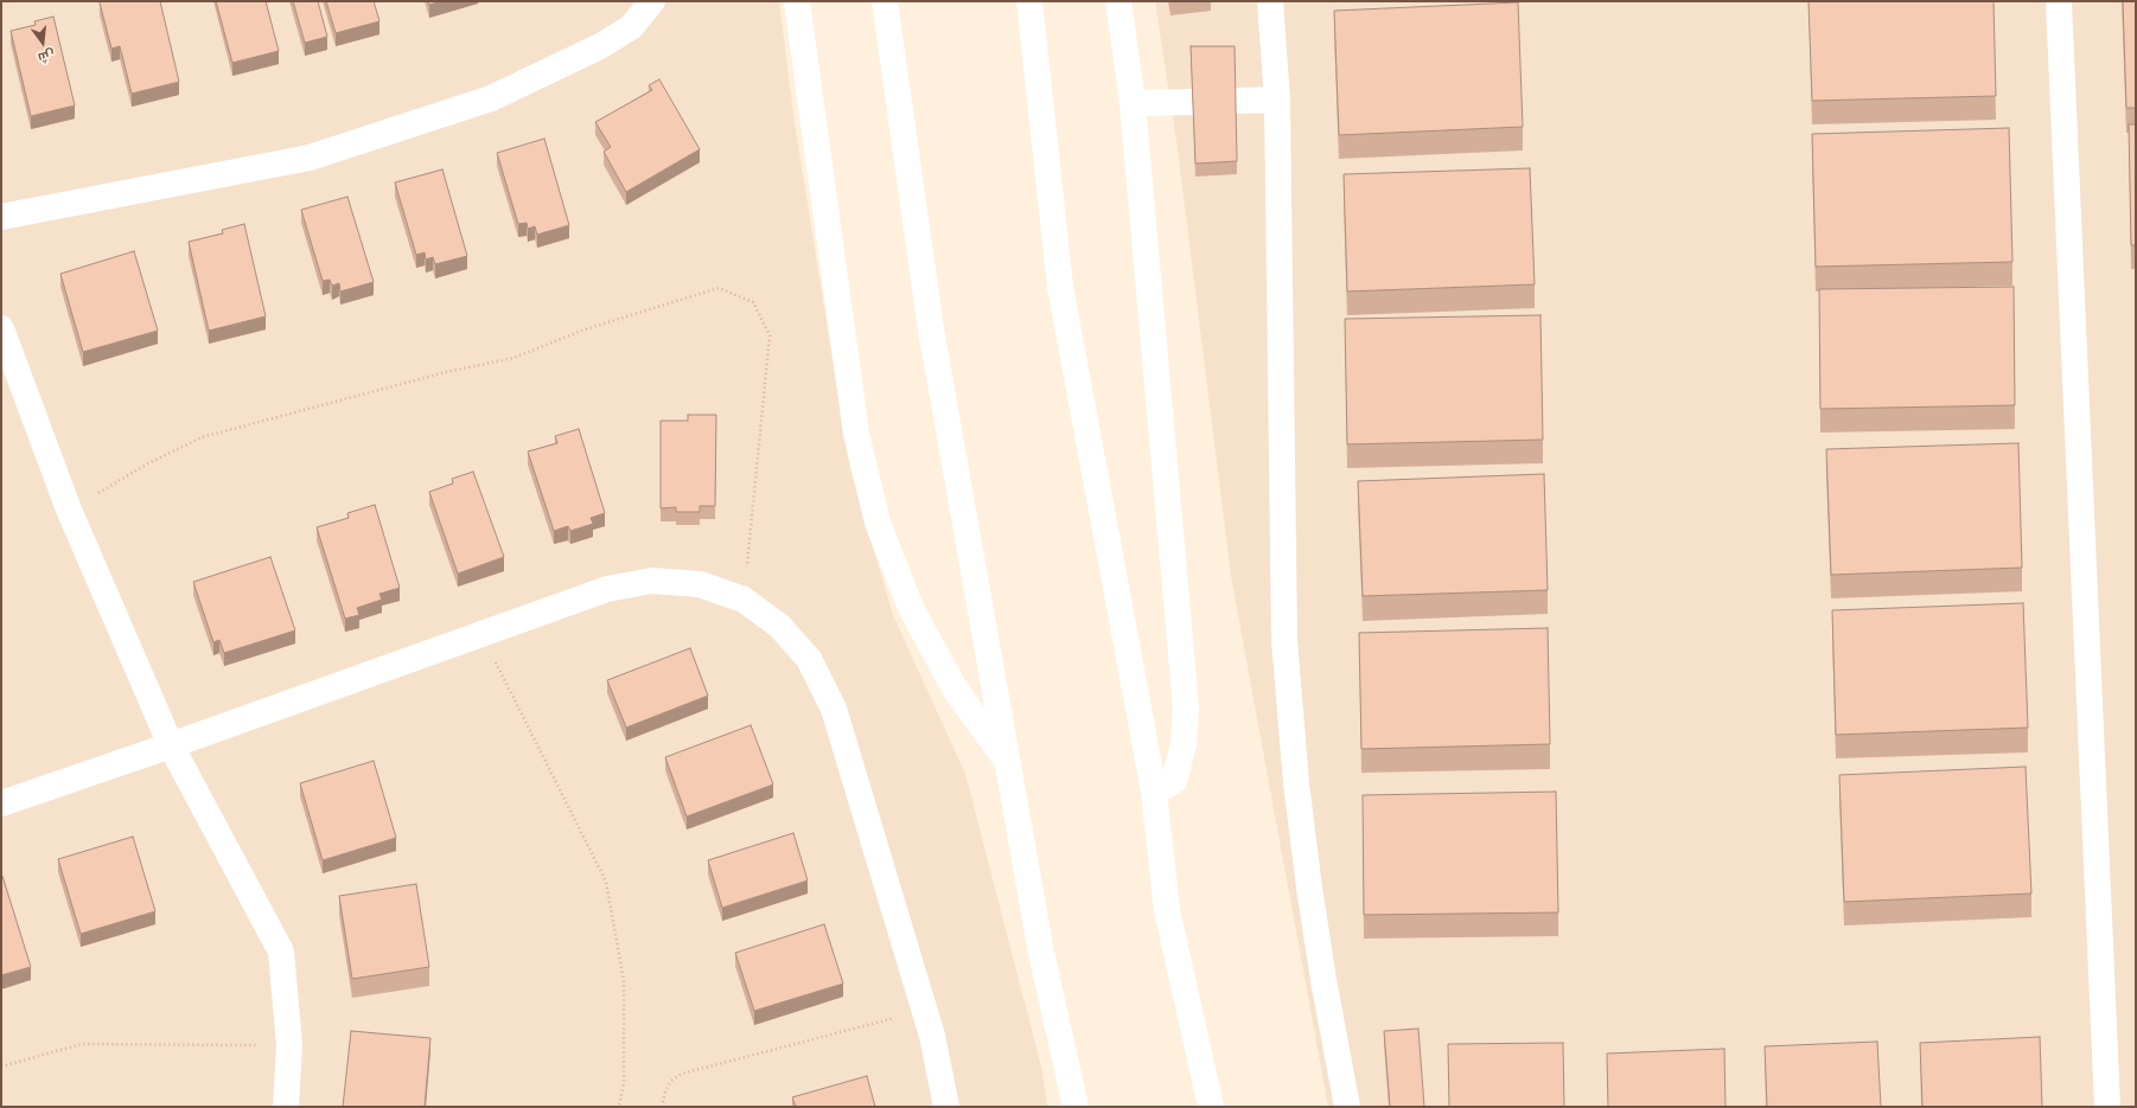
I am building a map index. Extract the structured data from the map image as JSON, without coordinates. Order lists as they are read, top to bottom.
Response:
{
  "north": "bottom"
}
